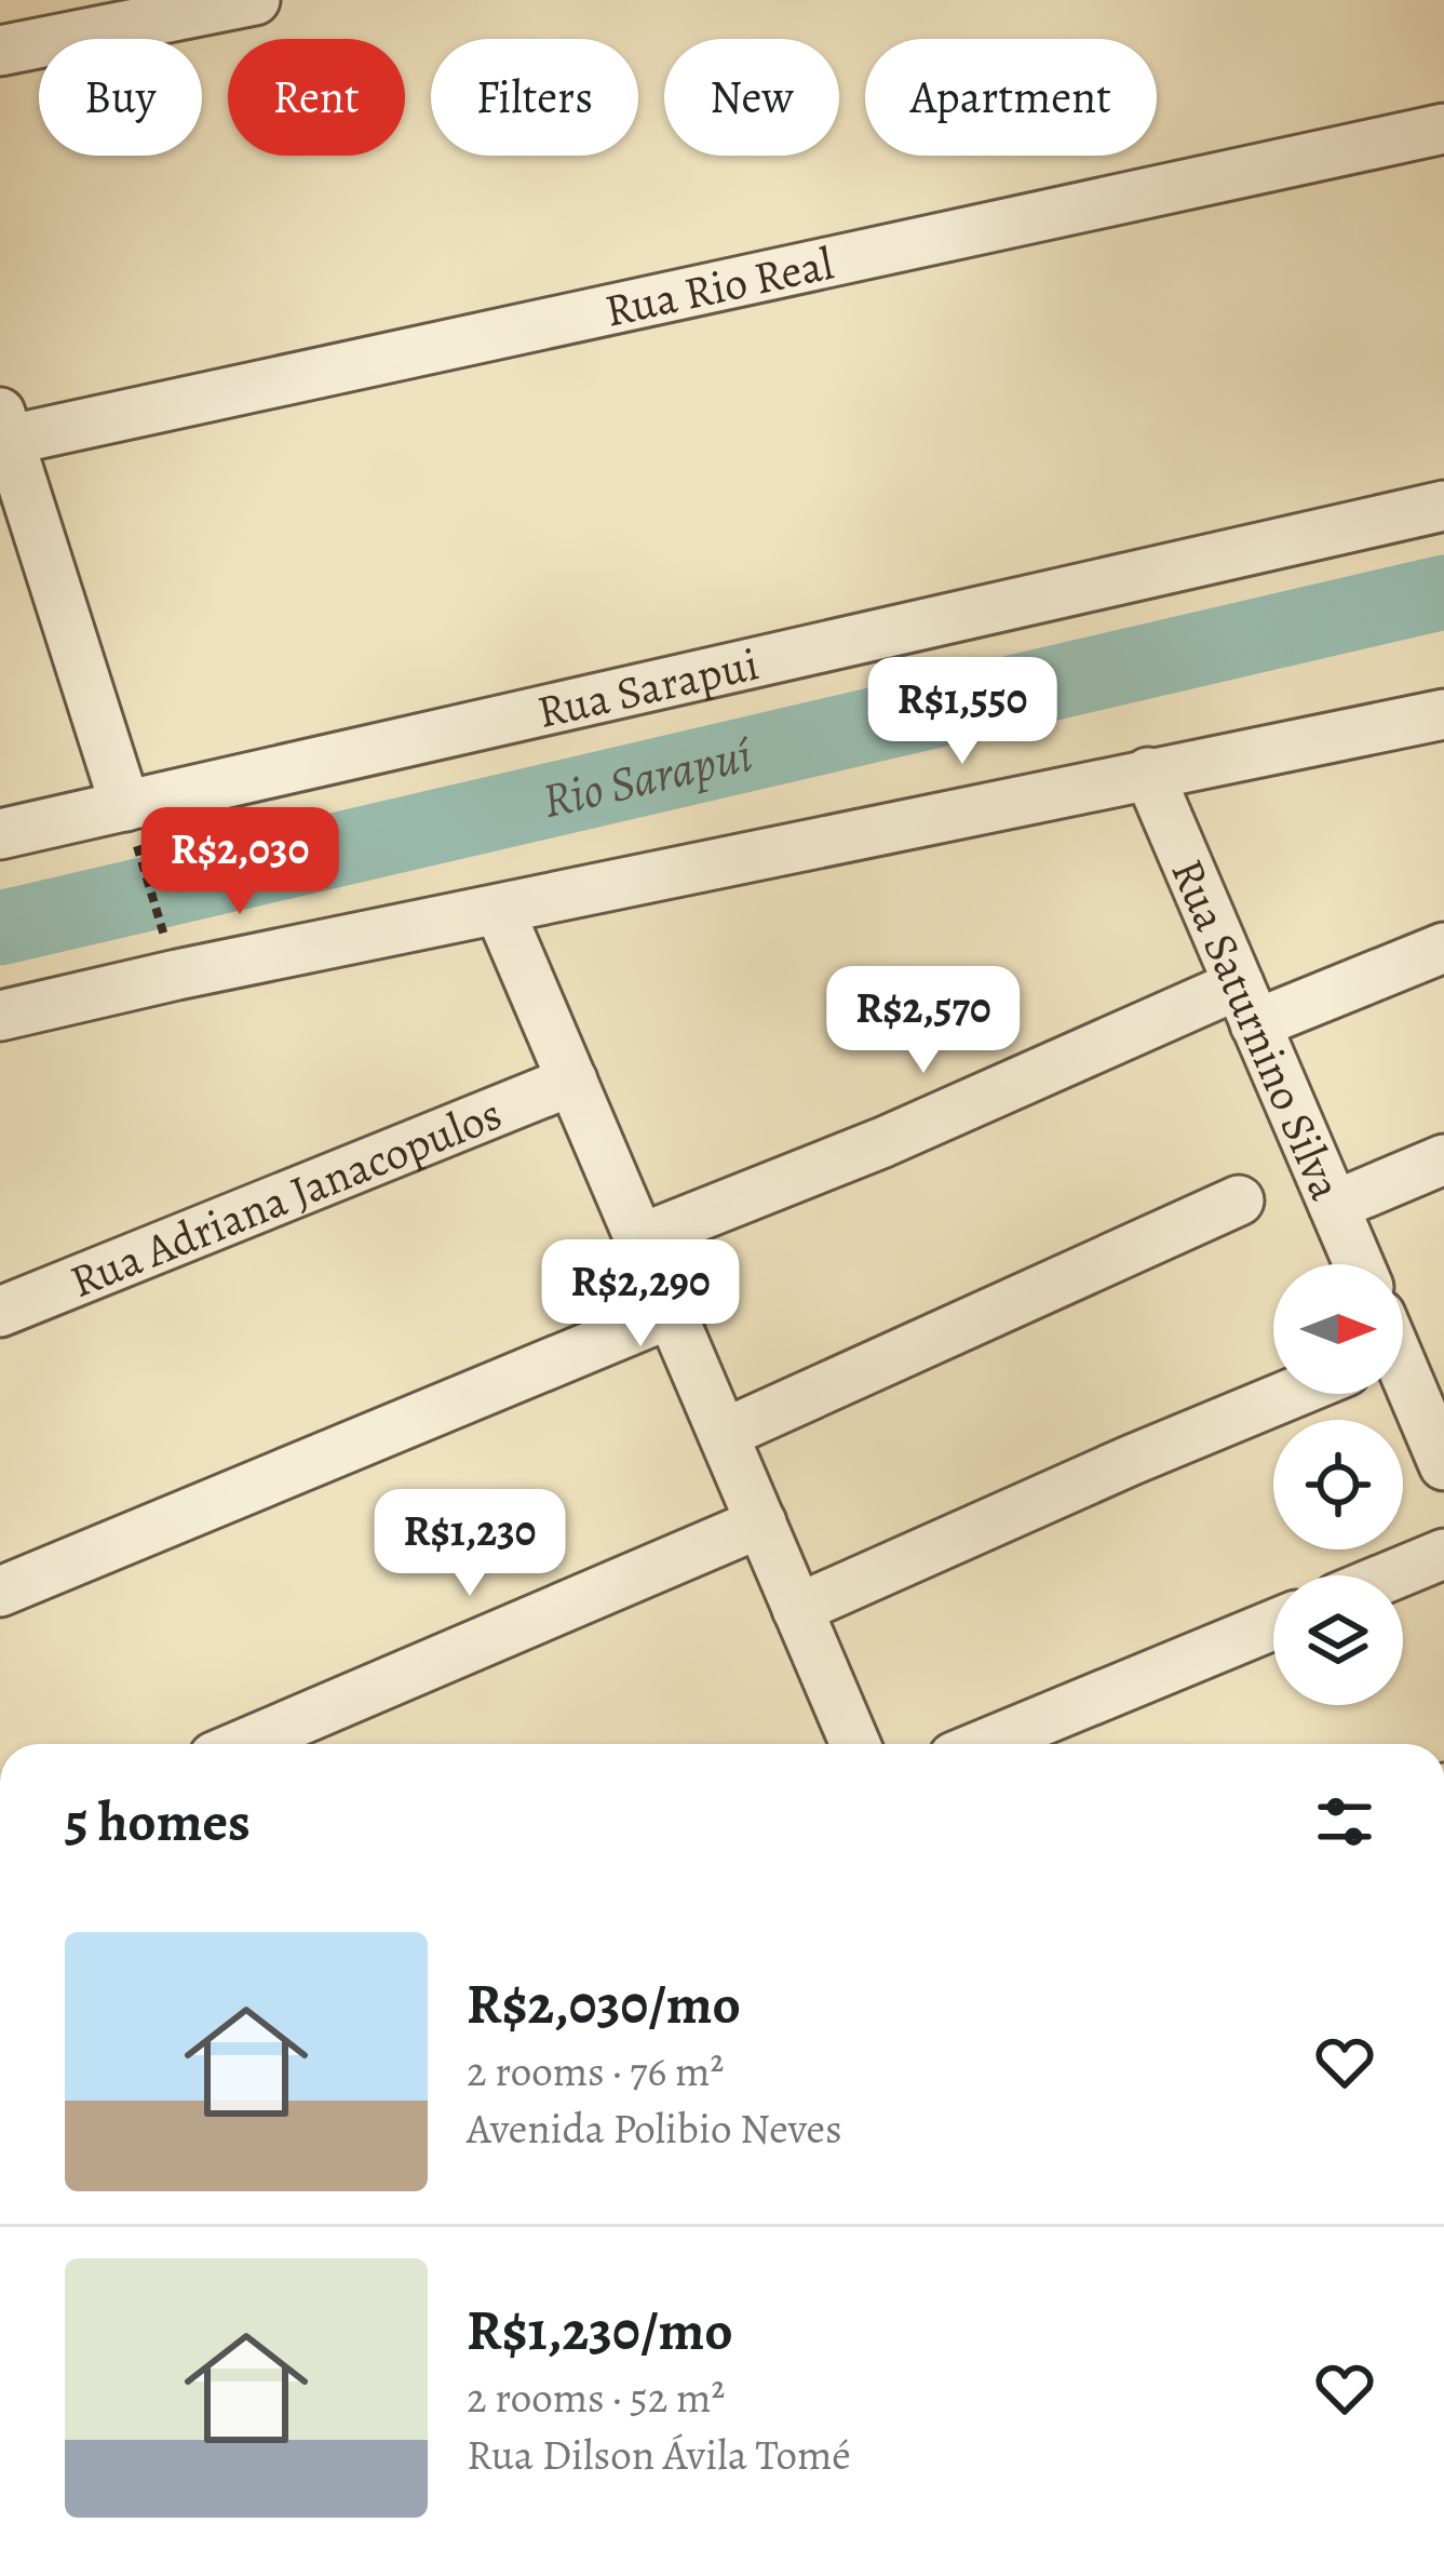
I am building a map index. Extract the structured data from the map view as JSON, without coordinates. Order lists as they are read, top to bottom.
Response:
{
  "streets": {
    "street": [
      "Rua Rio Real",
      "Rua Sarapui",
      "Rua Saturnino Silva",
      "Rua Adriana Janacopulos"
    ]
  },
  "water": ["Rio Sarapuí"],
  "north": "right",
  "page": {
    "chip": [
      "Buy",
      "Rent",
      "Filters",
      "New",
      "Apartment"
    ],
    "price": [
      "R$1,550",
      "R$2,030",
      "R$2,570",
      "R$2,290",
      "R$1,230"
    ],
    "heading": "5 homes",
    "list": [
      {
        "name": "R$2,030/mo",
        "note": "2 rooms · 76 m² · Avenida Polibio Neves"
      },
      {
        "name": "R$1,230/mo",
        "note": "2 rooms · 52 m² · Rua Dilson Ávila Tomé"
      }
    ]
  }
}
